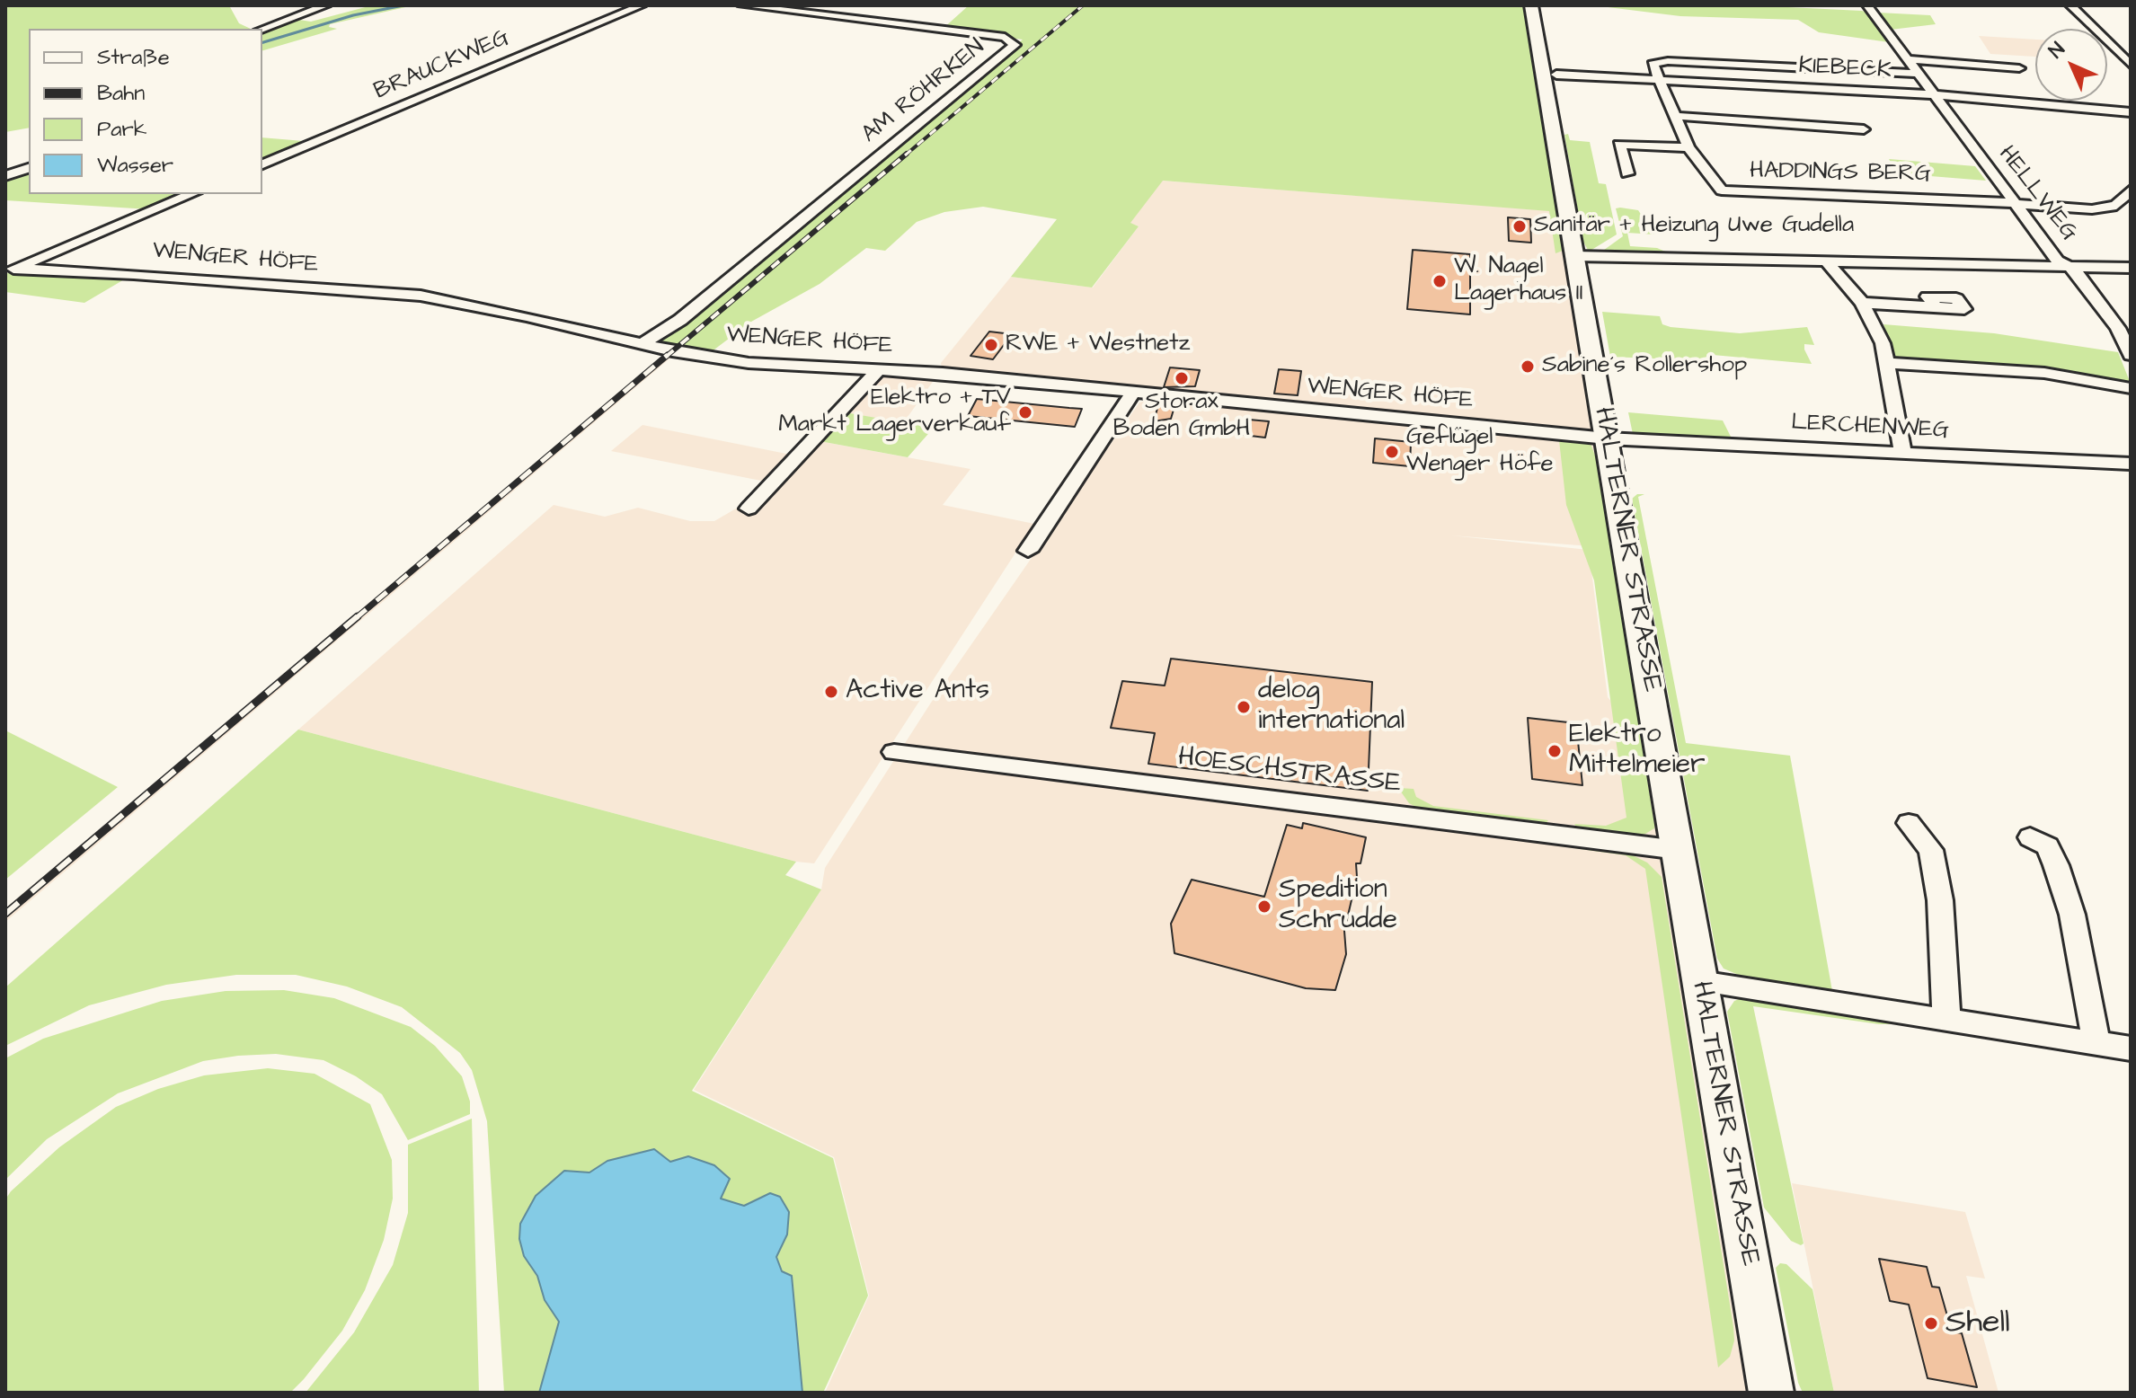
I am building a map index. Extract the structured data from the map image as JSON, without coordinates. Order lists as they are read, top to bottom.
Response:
{
  "streets": {
    "main road": ["HALTERNER STRASSE"],
    "street": [
      "BRAUCKWEG",
      "KIEBECK",
      "AM RÖHRKEN",
      "HADDINGS BERG",
      "HELLWEG",
      "WENGER HÖFE",
      "LERCHENWEG",
      "HOESCHSTRASSE"
    ]
  },
  "crossings": [
    ["KIEBECK", "HADDINGS BERG"],
    ["KIEBECK", "HELLWEG"],
    ["AM RÖHRKEN", "WENGER HÖFE"],
    ["HADDINGS BERG", "HELLWEG"],
    ["WENGER HÖFE", "LERCHENWEG"],
    ["WENGER HÖFE", "HALTERNER STRASSE"],
    ["LERCHENWEG", "HALTERNER STRASSE"],
    ["HALTERNER STRASSE", "HOESCHSTRASSE"]
  ],
  "places": [
    "Sanitär + Heizung Uwe Gudella",
    "W. Nagel Lagerhaus II",
    "RWE + Westnetz",
    "Sabine´s Rollershop",
    "Storax Boden GmbH",
    "Elektro + TV Markt Lagerverkauf",
    "Geflügel Wenger Höfe",
    "Active Ants",
    "delog international",
    "Elektro Mittelmeier",
    "Spedition Schrudde",
    "Shell"
  ],
  "legend": [
    "Straße",
    "Bahn",
    "Park",
    "Wasser"
  ],
  "north": "top left"
}
